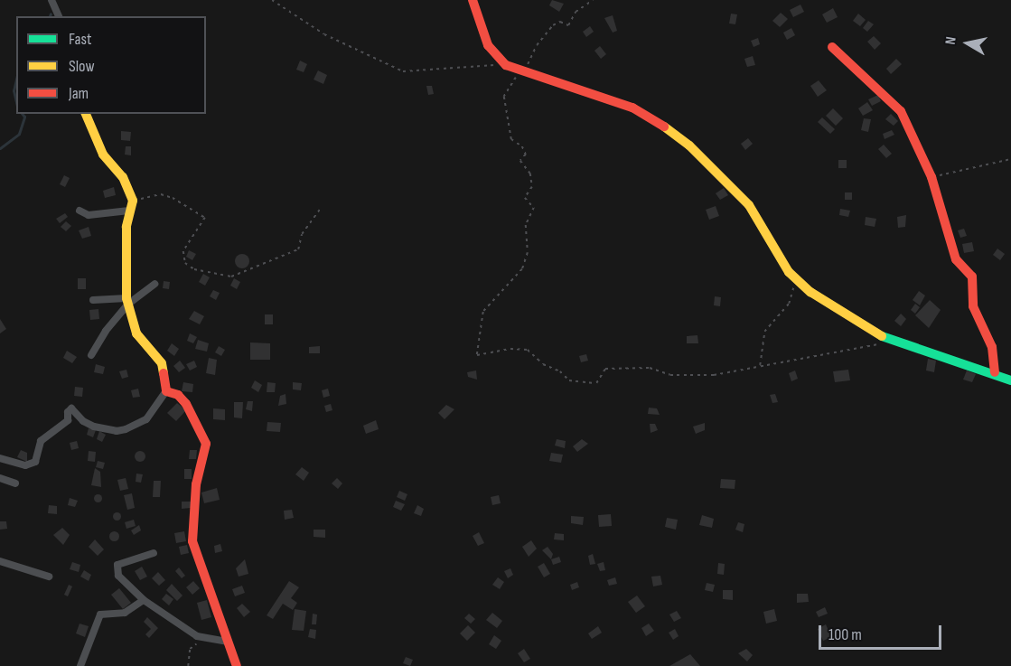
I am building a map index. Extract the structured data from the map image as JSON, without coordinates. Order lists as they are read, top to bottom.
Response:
{
  "legend": ["Fast", "Slow", "Jam"],
  "scale_bar": "100 m",
  "north": "left"
}
